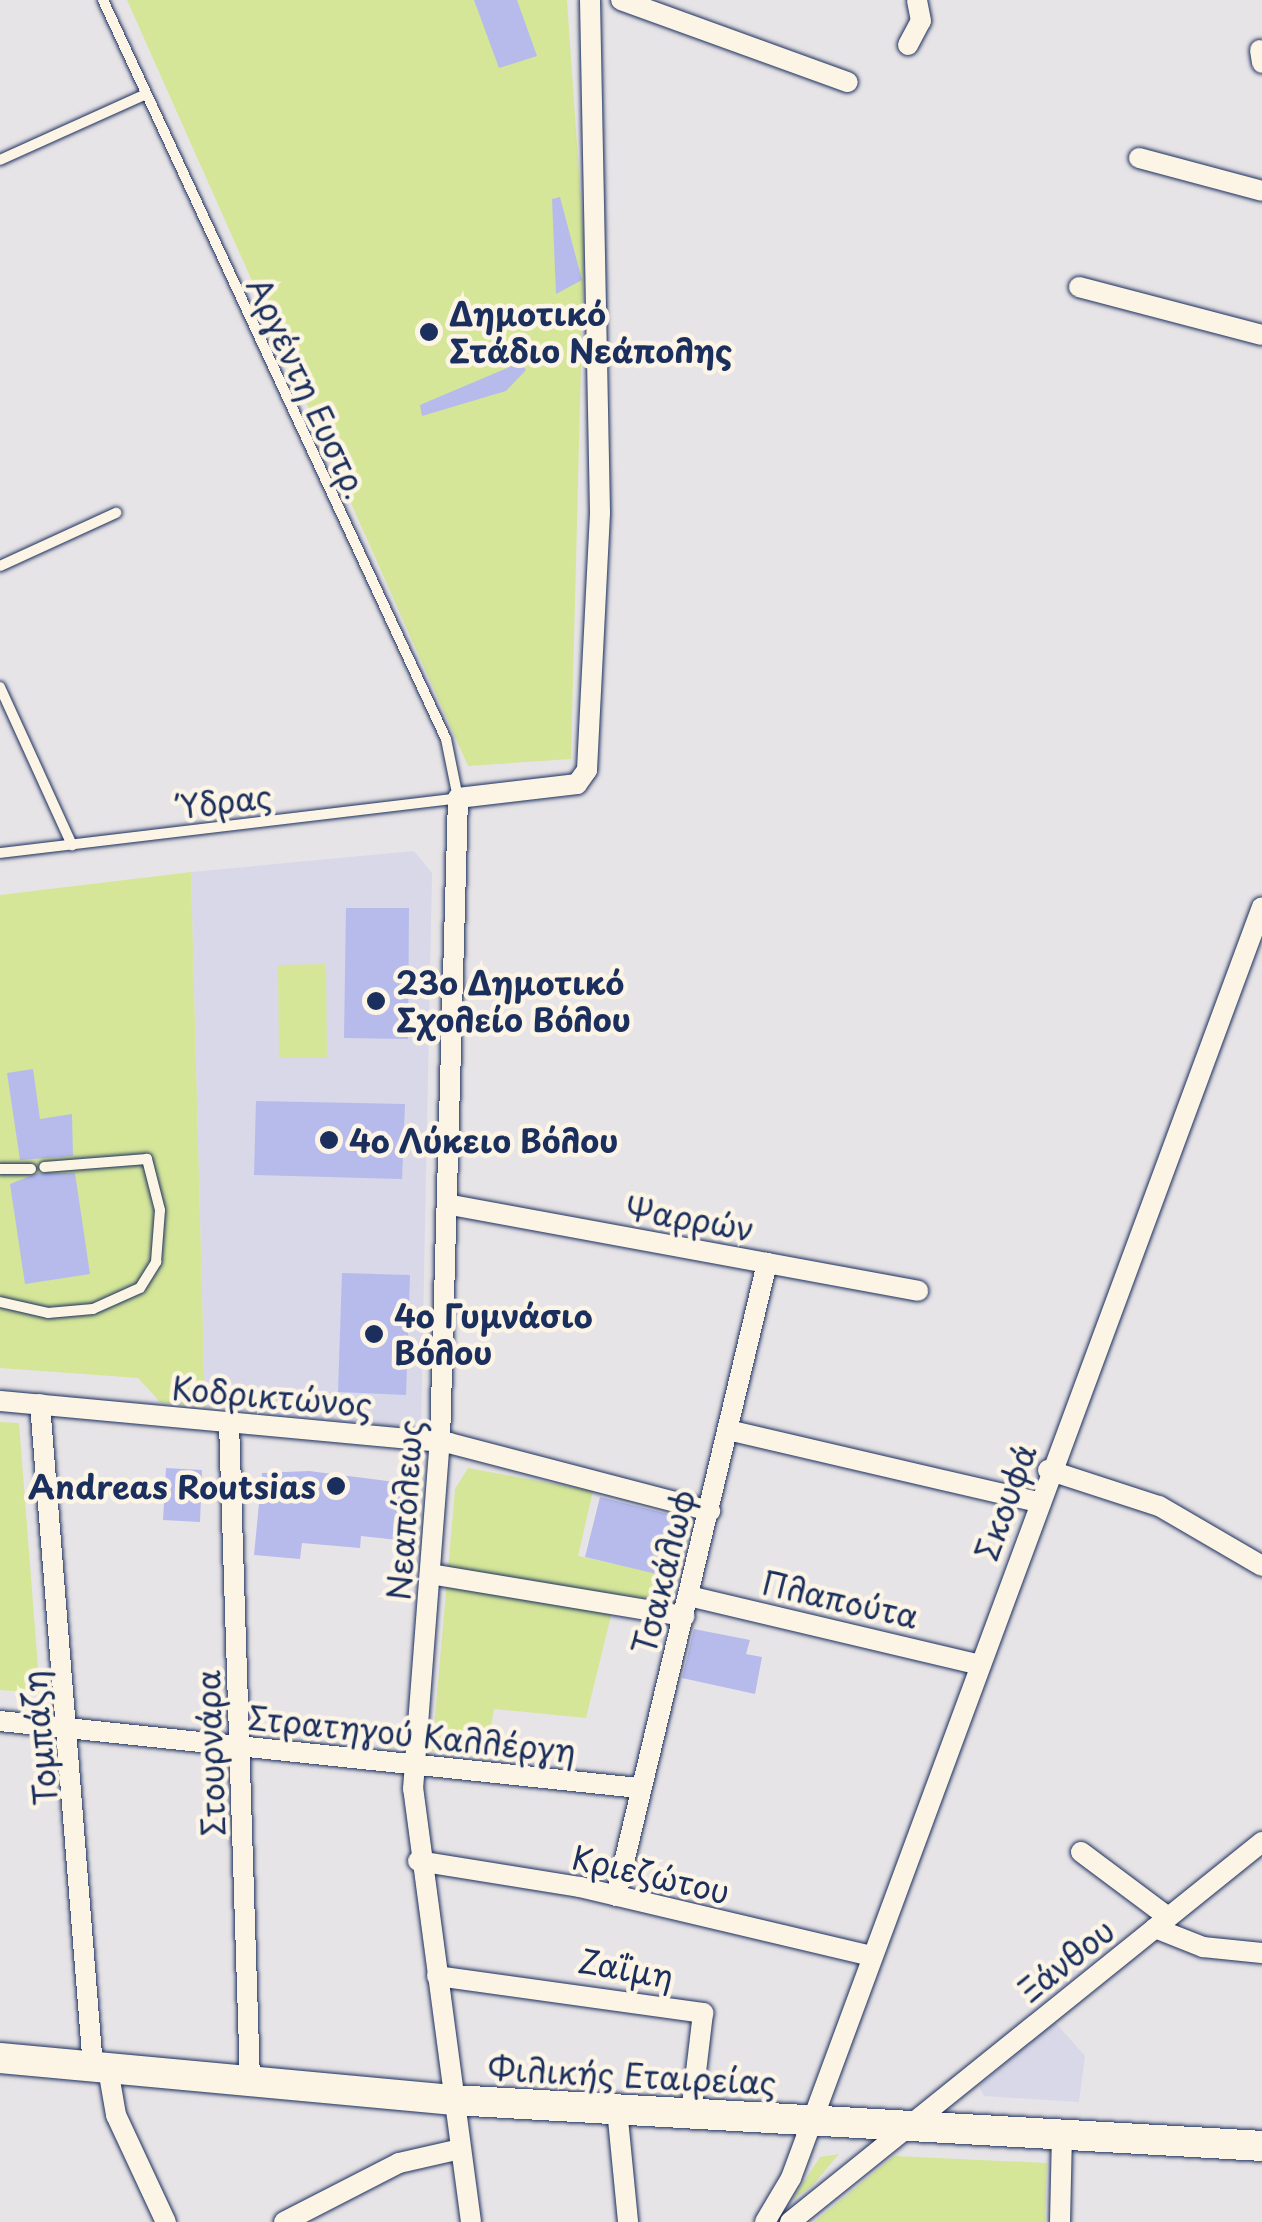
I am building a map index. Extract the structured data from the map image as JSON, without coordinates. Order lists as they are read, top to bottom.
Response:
{
  "streets": {
    "street": [
      "Ψαρρών",
      "Κοδρικτώνος",
      "Σκουφά",
      "Νεαπόλεως",
      "Τσακάλωφ",
      "Πλαπούτα",
      "Στρατηγού Καλλέργη",
      "Τομπάζη",
      "Στουρνάρα",
      "Κριεζώτου",
      "Ξάνθου",
      "Ζαΐμη",
      "Φιλικής Εταιρείας"
    ],
    "lane": ["Αργέντη Ευστρ.", "Ύδρας"]
  },
  "crossings": [
    ["Αργέντη Ευστρ.", "Ύδρας"],
    ["Αργέντη Ευστρ.", "Νεαπόλεως"],
    ["Ύδρας", "Νεαπόλεως"],
    ["Ψαρρών", "Νεαπόλεως"],
    ["Ψαρρών", "Τσακάλωφ"],
    ["Κοδρικτώνος", "Νεαπόλεως"],
    ["Κοδρικτώνος", "Τσακάλωφ"],
    ["Κοδρικτώνος", "Τομπάζη"],
    ["Κοδρικτώνος", "Στουρνάρα"],
    ["Σκουφά", "Πλαπούτα"],
    ["Σκουφά", "Κριεζώτου"],
    ["Σκουφά", "Φιλικής Εταιρείας"],
    ["Νεαπόλεως", "Πλαπούτα"],
    ["Νεαπόλεως", "Στρατηγού Καλλέργη"],
    ["Νεαπόλεως", "Κριεζώτου"],
    ["Νεαπόλεως", "Ζαΐμη"],
    ["Νεαπόλεως", "Φιλικής Εταιρείας"],
    ["Τσακάλωφ", "Πλαπούτα"],
    ["Τσακάλωφ", "Στρατηγού Καλλέργη"],
    ["Τσακάλωφ", "Κριεζώτου"],
    ["Στρατηγού Καλλέργη", "Τομπάζη"],
    ["Στρατηγού Καλλέργη", "Στουρνάρα"],
    ["Τομπάζη", "Φιλικής Εταιρείας"],
    ["Στουρνάρα", "Φιλικής Εταιρείας"],
    ["Ξάνθου", "Φιλικής Εταιρείας"],
    ["Ζαΐμη", "Φιλικής Εταιρείας"]
  ],
  "places": [
    "Δημοτικό Στάδιο Νεάπολης",
    "23ο Δημοτικό Σχολείο Βόλου",
    "4ο Λύκειο Βόλου",
    "4ο Γυμνάσιο Βόλου",
    "Andreas Routsias"
  ]
}
